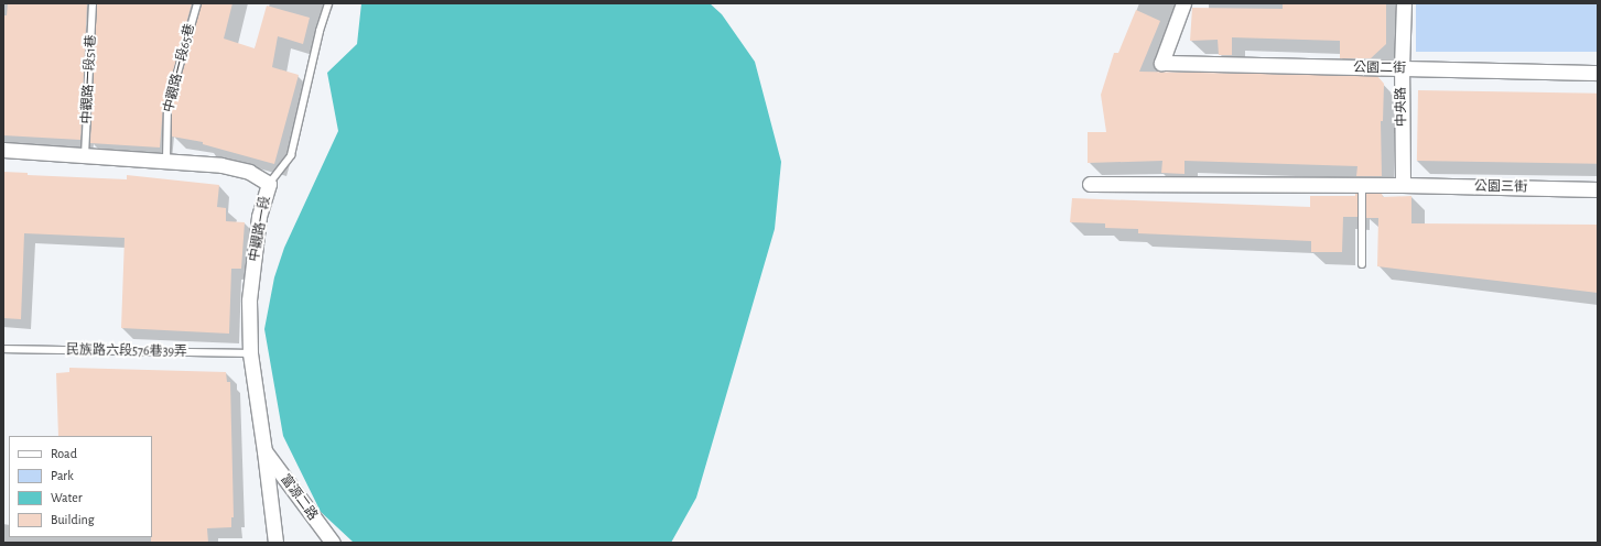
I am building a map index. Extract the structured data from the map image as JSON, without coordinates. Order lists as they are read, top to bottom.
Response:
{
  "streets": {
    "street": [
      "公園二街",
      "中央路",
      "公園三街",
      "中觀路一段",
      "富源二路"
    ],
    "lane": ["中觀路一段65巷", "中觀路一段51巷", "民族路六段576巷39弄"]
  },
  "crossings": [
    ["中觀路一段65巷", "中觀路一段"],
    ["公園二街", "中央路"],
    ["中觀路一段51巷", "中觀路一段"],
    ["中央路", "公園三街"],
    ["中觀路一段", "民族路六段576巷39弄"],
    ["中觀路一段", "富源二路"]
  ],
  "legend": [
    "Road",
    "Park",
    "Water",
    "Building"
  ]
}
